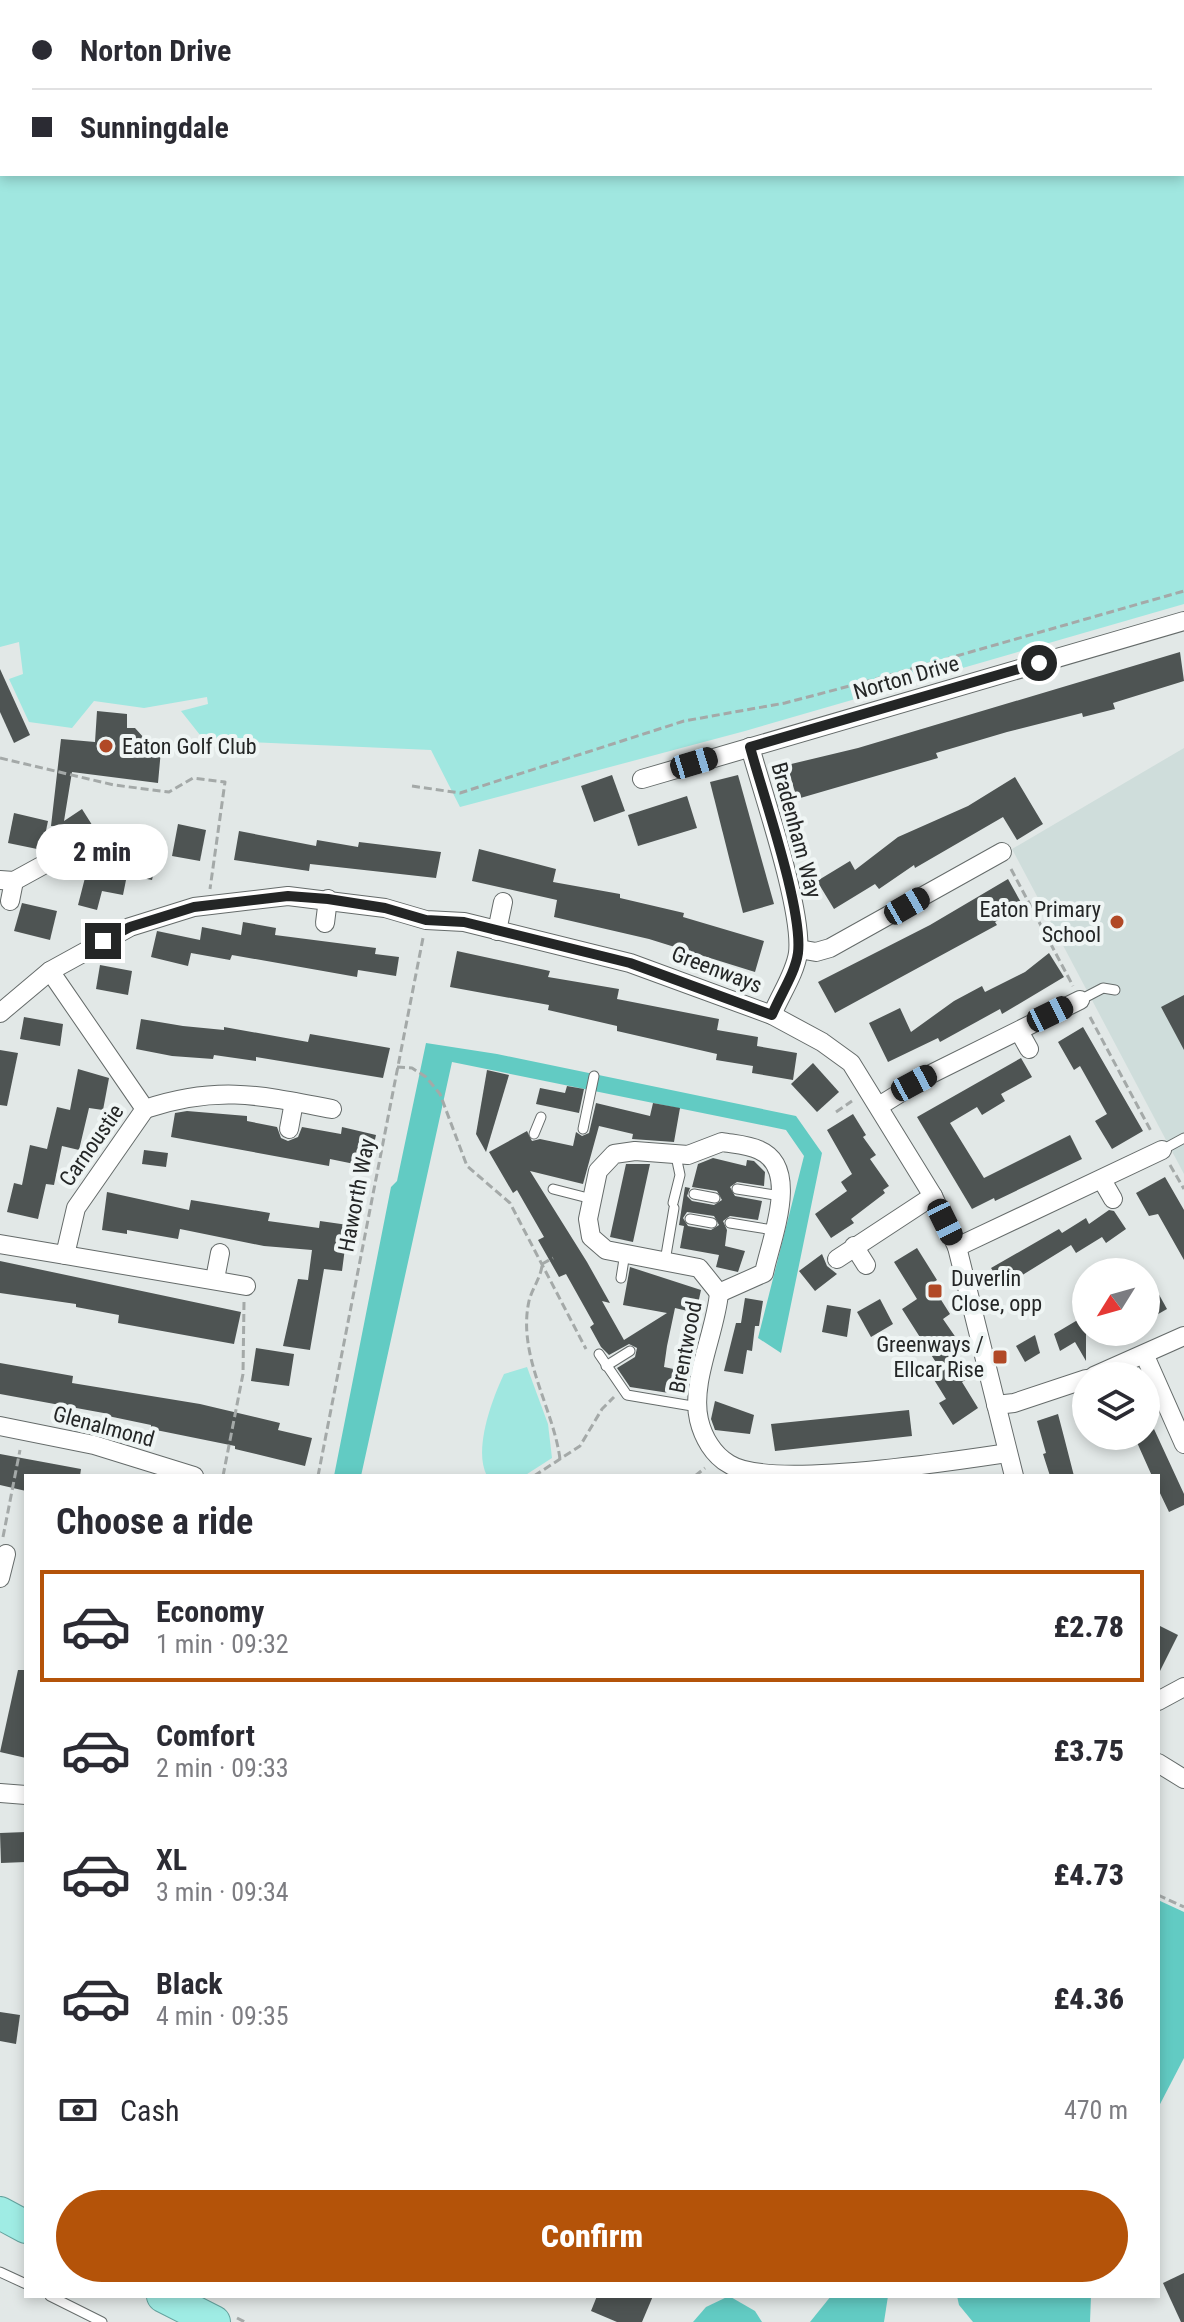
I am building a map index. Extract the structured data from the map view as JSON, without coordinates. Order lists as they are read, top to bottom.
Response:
{
  "streets": {
    "street": [
      "Norton Drive",
      "Bradenham Way",
      "Greenways",
      "Carnoustie",
      "Brentwood",
      "Glenalmond"
    ],
    "path": ["Haworth Way"]
  },
  "crossings": [
    ["Norton Drive", "Bradenham Way"],
    ["Bradenham Way", "Greenways"],
    ["Greenways", "Carnoustie"],
    ["Greenways", "Haworth Way"],
    ["Greenways", "Brentwood"]
  ],
  "places": {
    "other": ["Eaton Golf Club", "Eaton Primary School"],
    "transit": ["Duverlin Close, opp", "Greenways / Ellcar Rise"]
  },
  "north": "bottom left",
  "page": {
    "banner": ["Norton Drive", "Sunningdale"],
    "bubble": "2 min",
    "heading": "Choose a ride",
    "list": [
      {
        "name": "Economy",
        "note": "1 min · 09:32",
        "value": "£2.78"
      },
      {
        "name": "Comfort",
        "note": "2 min · 09:33",
        "value": "£3.75"
      },
      {
        "name": "XL",
        "note": "3 min · 09:34",
        "value": "£4.73"
      },
      {
        "name": "Black",
        "note": "4 min · 09:35",
        "value": "£4.36"
      }
    ],
    "pay": ["Cash", "470 m"],
    "buttons": "Confirm"
  }
}
